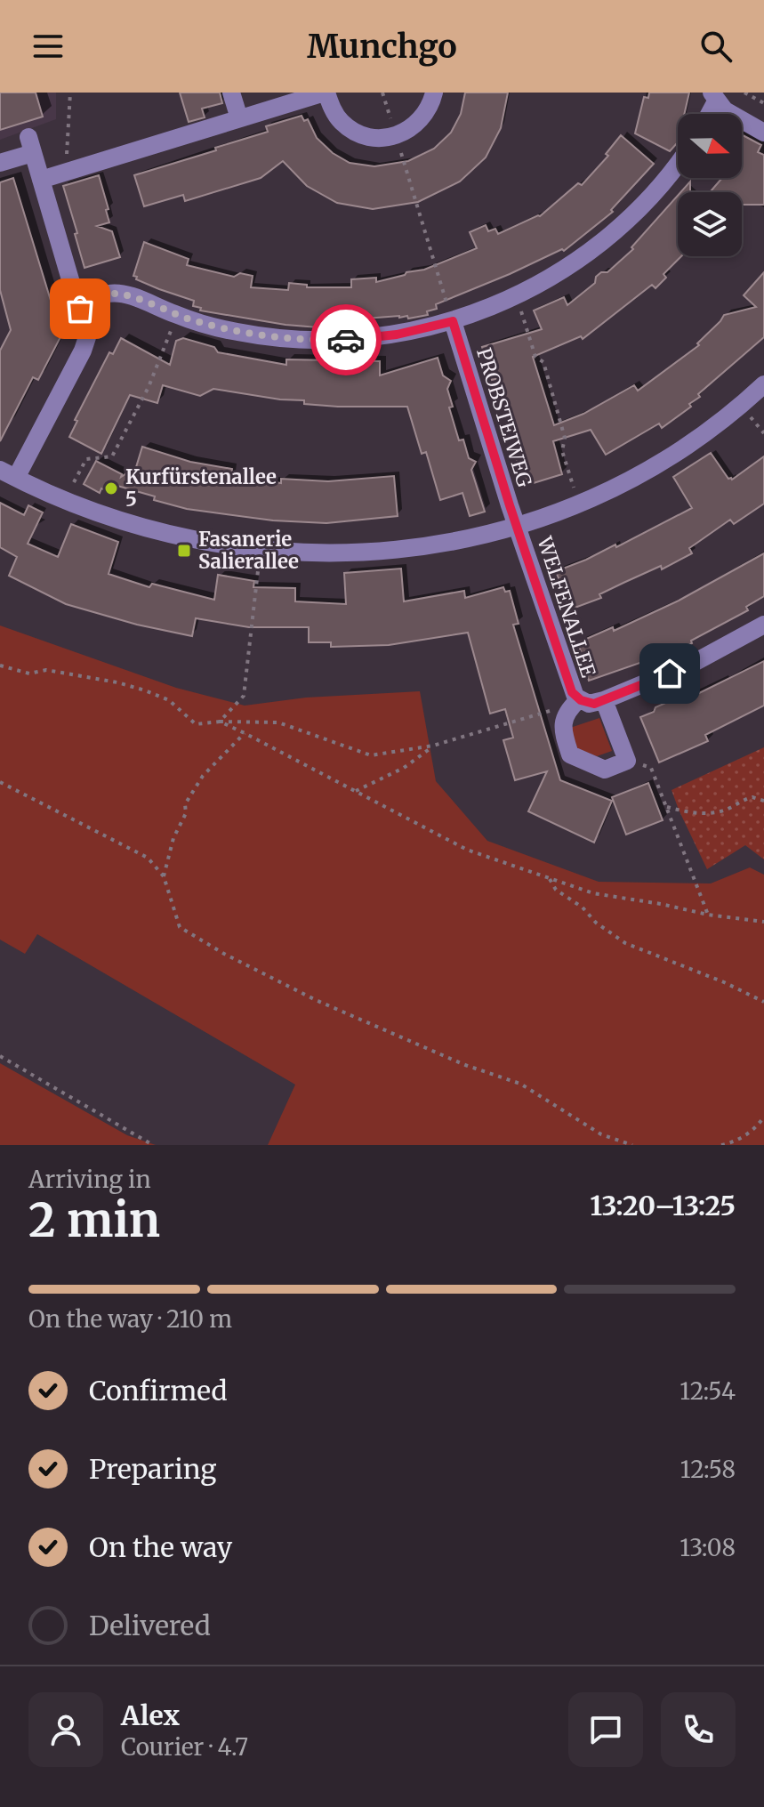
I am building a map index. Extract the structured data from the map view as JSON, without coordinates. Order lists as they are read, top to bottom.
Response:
{
  "streets": {
    "street": ["PROBSTEIWEG", "WELFENALLEE"]
  },
  "crossings": [
    ["PROBSTEIWEG", "WELFENALLEE"]
  ],
  "places": {
    "other": ["Kurfürstenallee 5"],
    "transit": ["Fasanerie Salierallee"]
  },
  "north": "right",
  "page": {
    "header": "Munchgo",
    "heading": ["2 min", "Arriving in", "13:20–13:25"],
    "panel": ["Alex", "Courier · 4.7"],
    "bar": "On the way · 210 m",
    "list": [
      ["Confirmed", "12:54"],
      ["Preparing", "12:58"],
      ["On the way", "13:08"],
      "Delivered"
    ]
  }
}
